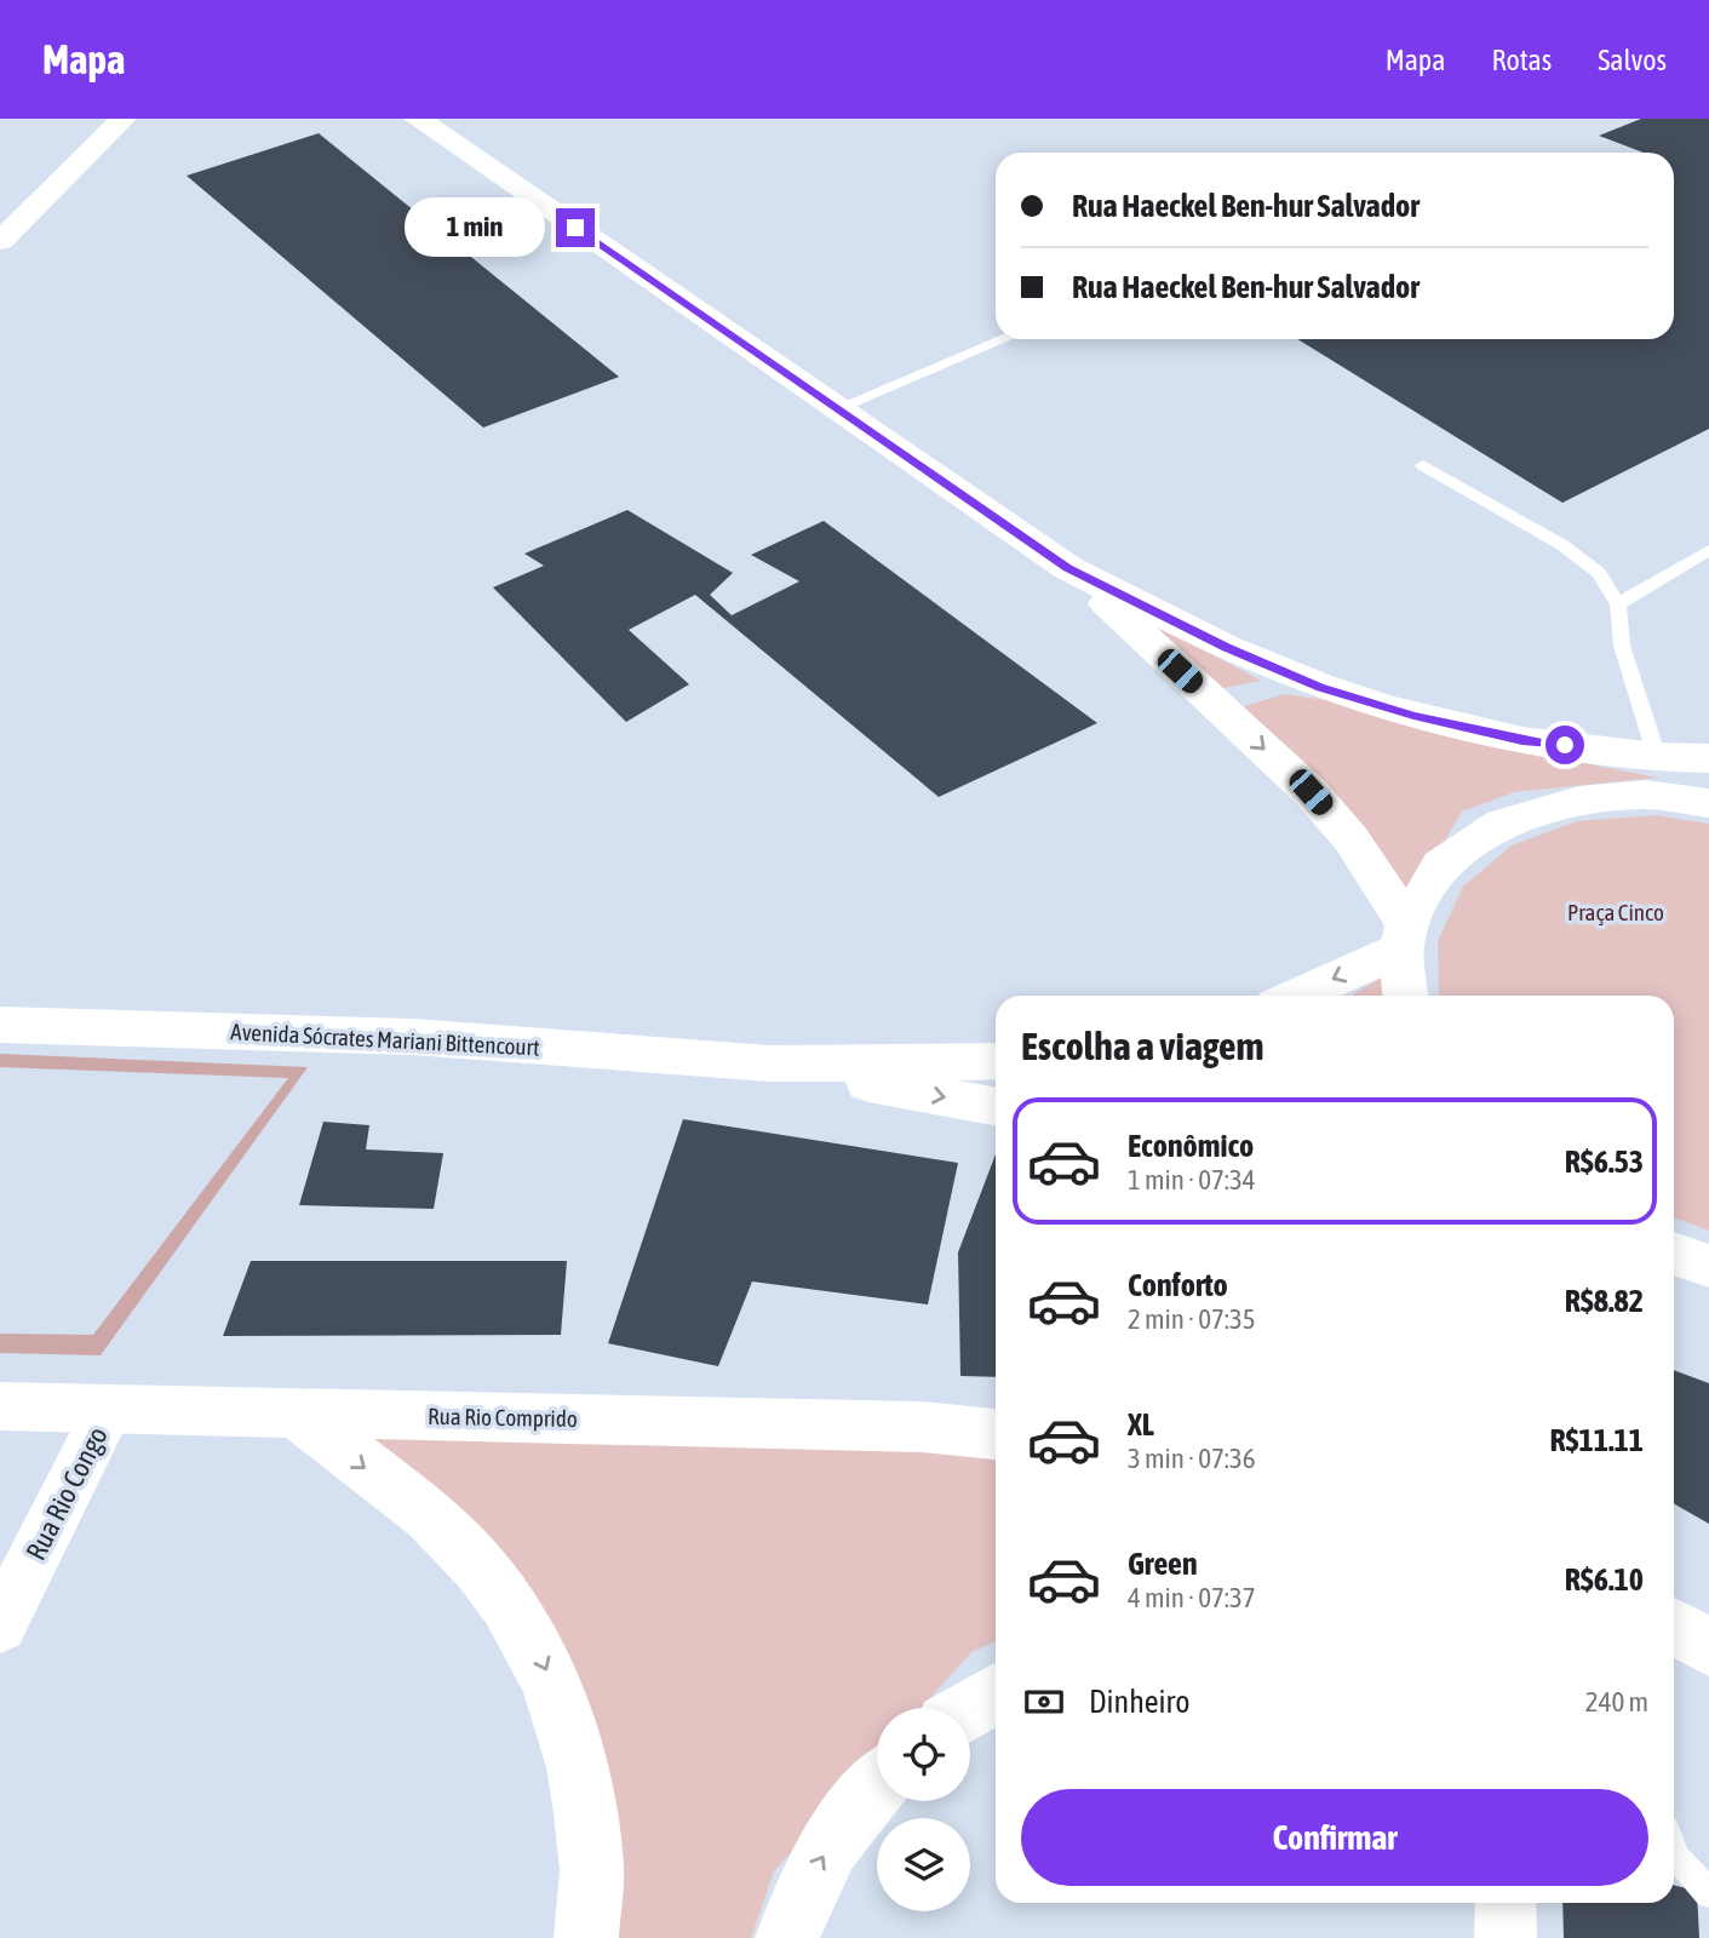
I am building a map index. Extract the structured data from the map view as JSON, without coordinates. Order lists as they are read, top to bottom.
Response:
{
  "streets": {
    "street": ["Avenida Sócrates Mariani Bittencourt", "Rua Rio Comprido", "Rua Rio Congo"]
  },
  "crossings": [
    ["Rua Rio Comprido", "Rua Rio Congo"]
  ],
  "parks": ["Praça Cinco"],
  "page": {
    "header": "Mapa",
    "nav": ["Mapa", "Rotas", "Salvos"],
    "banner": ["Rua Haeckel Ben-hur Salvador", "Rua Haeckel Ben-hur Salvador"],
    "bubble": "1 min",
    "heading": "Escolha a viagem",
    "list": [
      {
        "name": "Econômico",
        "note": "1 min · 07:34",
        "value": "R$6.53"
      },
      {
        "name": "Conforto",
        "note": "2 min · 07:35",
        "value": "R$8.82"
      },
      {
        "name": "XL",
        "note": "3 min · 07:36",
        "value": "R$11.11"
      },
      {
        "name": "Green",
        "note": "4 min · 07:37",
        "value": "R$6.10"
      }
    ],
    "pay": ["Dinheiro", "240 m"],
    "buttons": "Confirmar"
  }
}
